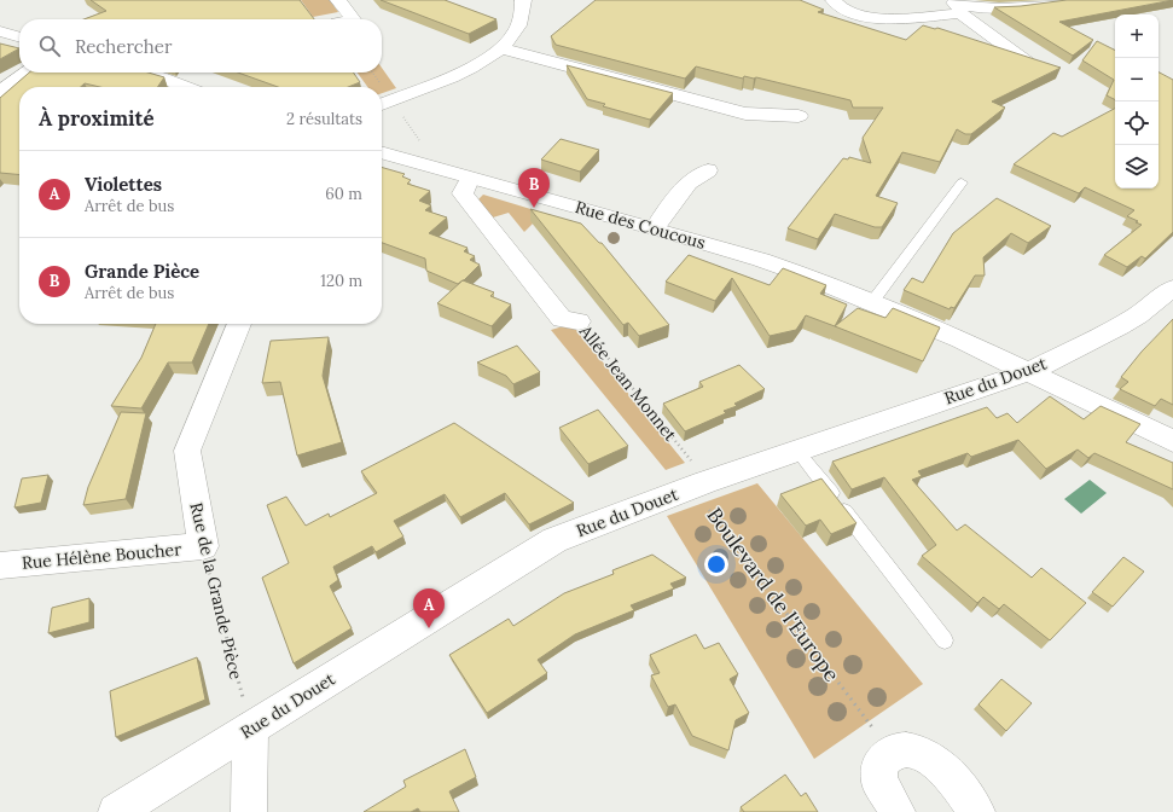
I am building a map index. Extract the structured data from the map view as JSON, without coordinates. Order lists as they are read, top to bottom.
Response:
{
  "streets": {
    "street": [
      "Rue des Coucous",
      "Rue du Douet",
      "Allée Jean Monnet",
      "Rue Hélène Boucher",
      "Rue de la Grande Pièce"
    ],
    "path": ["Boulevard de l'Europe"]
  },
  "crossings": [
    ["Rue des Coucous", "Rue du Douet"],
    ["Rue des Coucous", "Allée Jean Monnet"],
    ["Rue du Douet", "Allée Jean Monnet"],
    ["Rue du Douet", "Rue de la Grande Pièce"],
    ["Rue du Douet", "Boulevard de l'Europe"],
    ["Allée Jean Monnet", "Boulevard de l'Europe"],
    ["Rue Hélène Boucher", "Rue de la Grande Pièce"]
  ],
  "page": {
    "map_buttons": ["+", "−"],
    "search": "Rechercher",
    "heading": ["À proximité", "2 résultats"],
    "list": [
      {
        "mark": "A",
        "name": "Violettes",
        "note": "Arrêt de bus",
        "value": "60 m"
      },
      {
        "mark": "B",
        "name": "Grande Pièce",
        "note": "Arrêt de bus",
        "value": "120 m"
      }
    ],
    "pins": ["B", "A"]
  }
}
